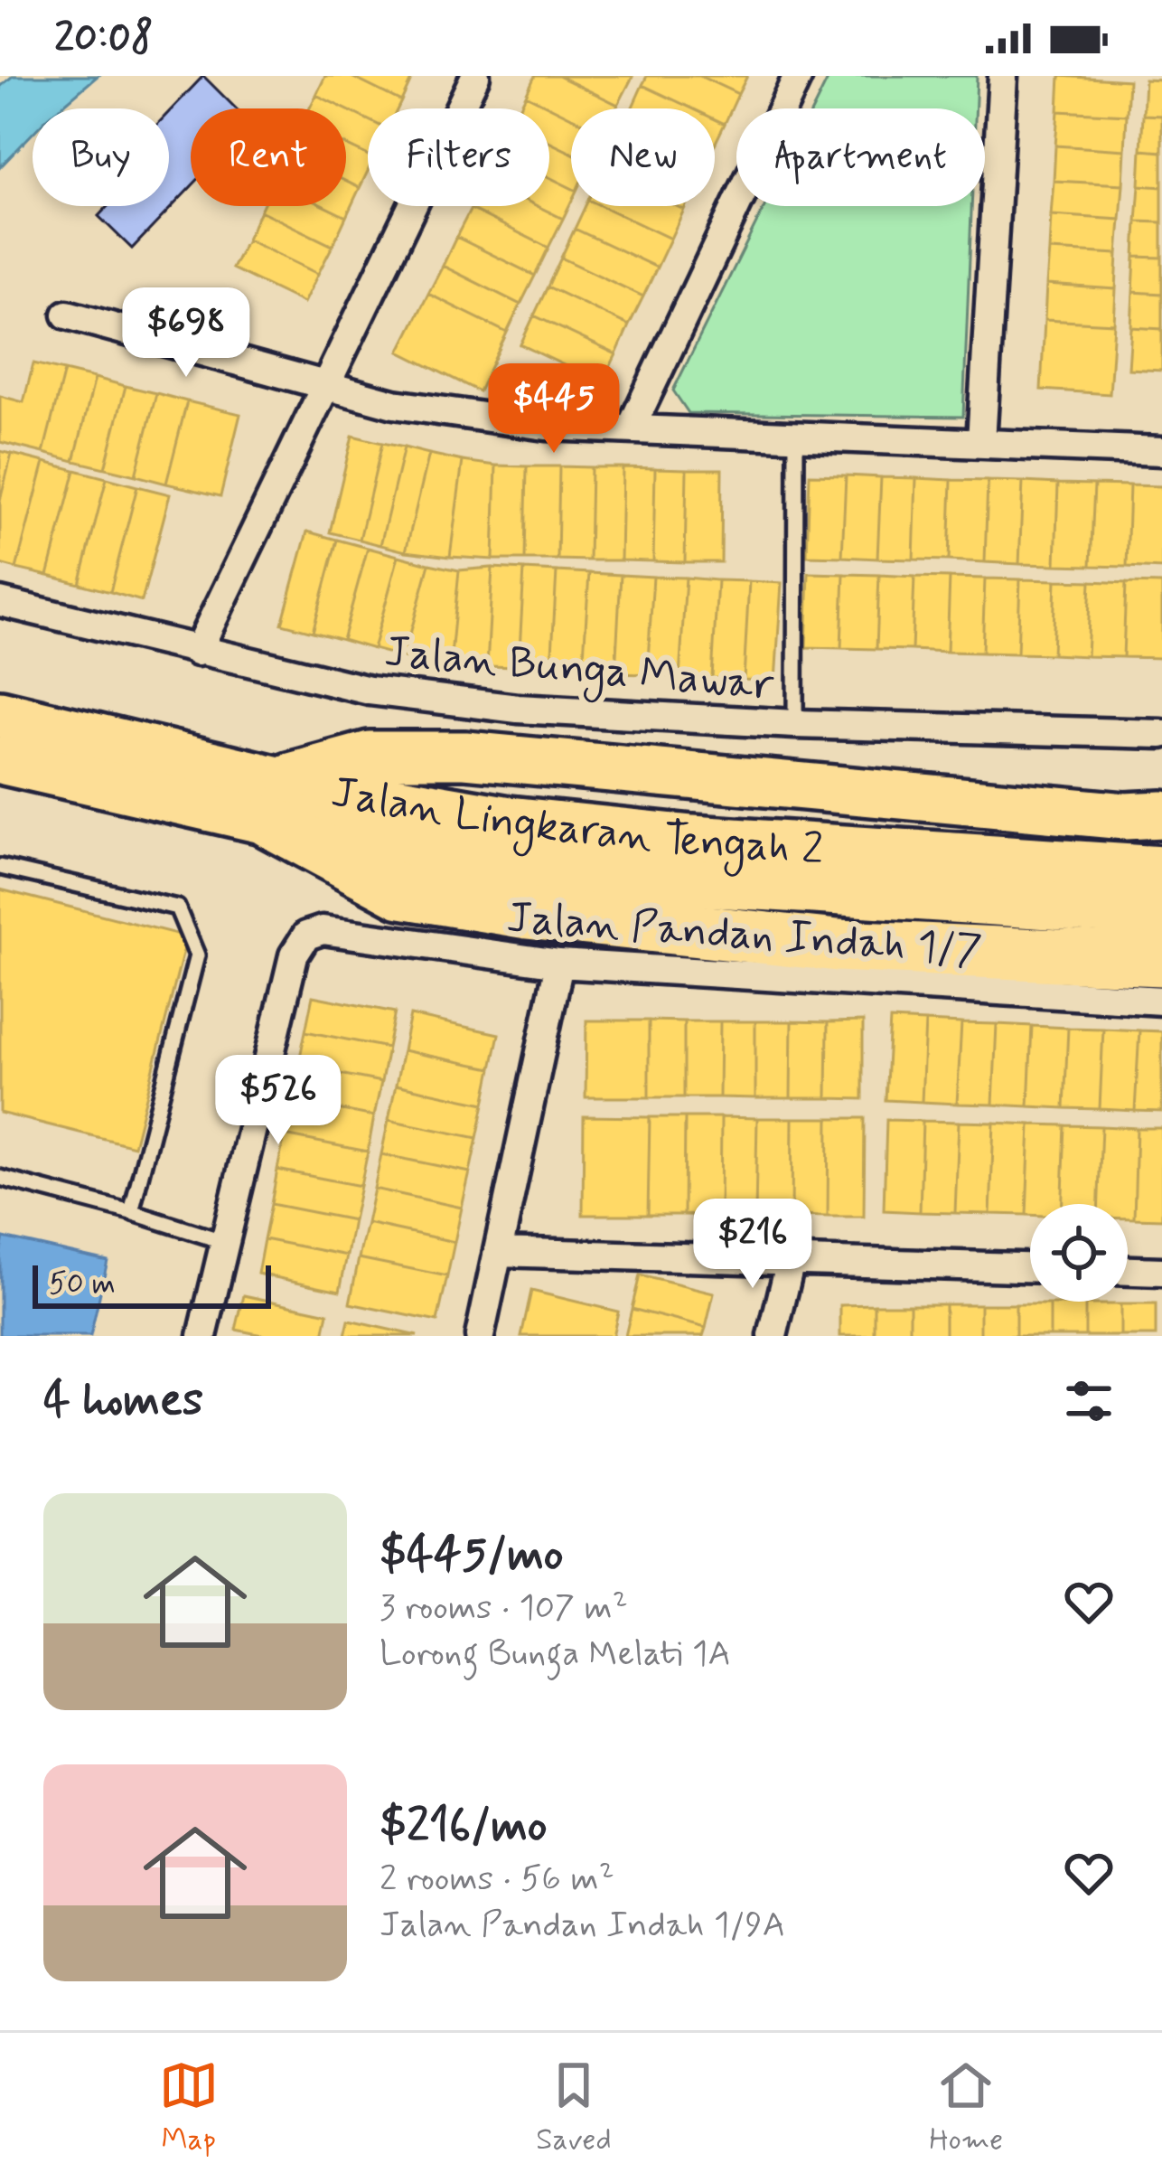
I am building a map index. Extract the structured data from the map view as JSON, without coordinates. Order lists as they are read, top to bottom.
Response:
{
  "streets": {
    "highway": ["Jalan Lingkaran Tengah 2"],
    "street": ["Jalan Bunga Mawar", "Jalan Pandan Indah 1/7"]
  },
  "scale_bar": "50 m",
  "page": {
    "status": "20:08",
    "chip": [
      "Buy",
      "Rent",
      "Filters",
      "New",
      "Apartment"
    ],
    "price": [
      "$698",
      "$445",
      "$526",
      "$216"
    ],
    "scale": "50 m",
    "heading": "4 homes",
    "list": [
      {
        "name": "$445/mo",
        "note": "3 rooms · 107 m² · Lorong Bunga Melati 1A"
      },
      {
        "name": "$216/mo",
        "note": "2 rooms · 56 m² · Jalan Pandan Indah 1/9A"
      }
    ],
    "tabs": ["Map", "Saved", "Home"]
  }
}
